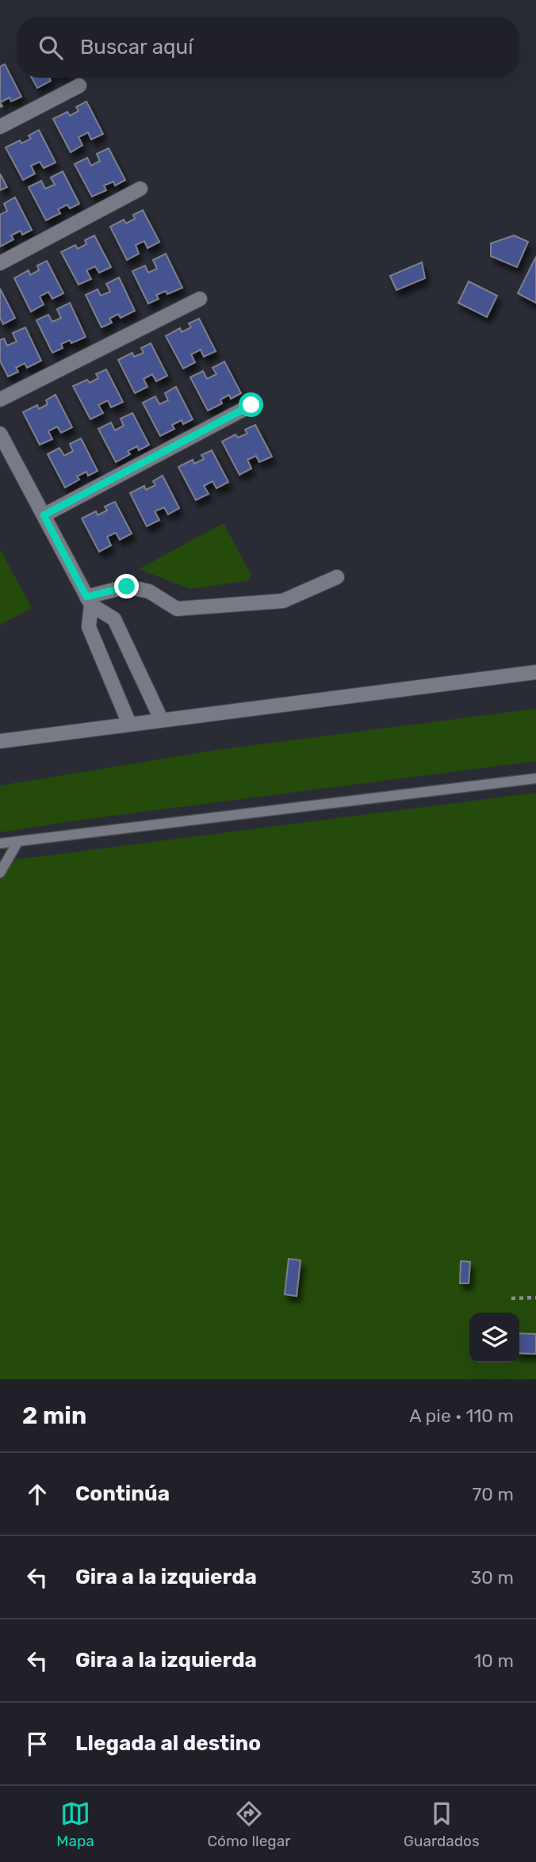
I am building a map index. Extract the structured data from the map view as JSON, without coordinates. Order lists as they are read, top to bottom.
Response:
{
  "page": {
    "search": "Buscar aquí",
    "heading": ["2 min", "A pie · 110 m"],
    "list": [
      ["Continúa", "70 m"],
      ["Gira a la izquierda", "30 m"],
      ["Gira a la izquierda", "10 m"],
      "Llegada al destino"
    ],
    "nav": ["Mapa", "Cómo llegar", "Guardados"]
  }
}
